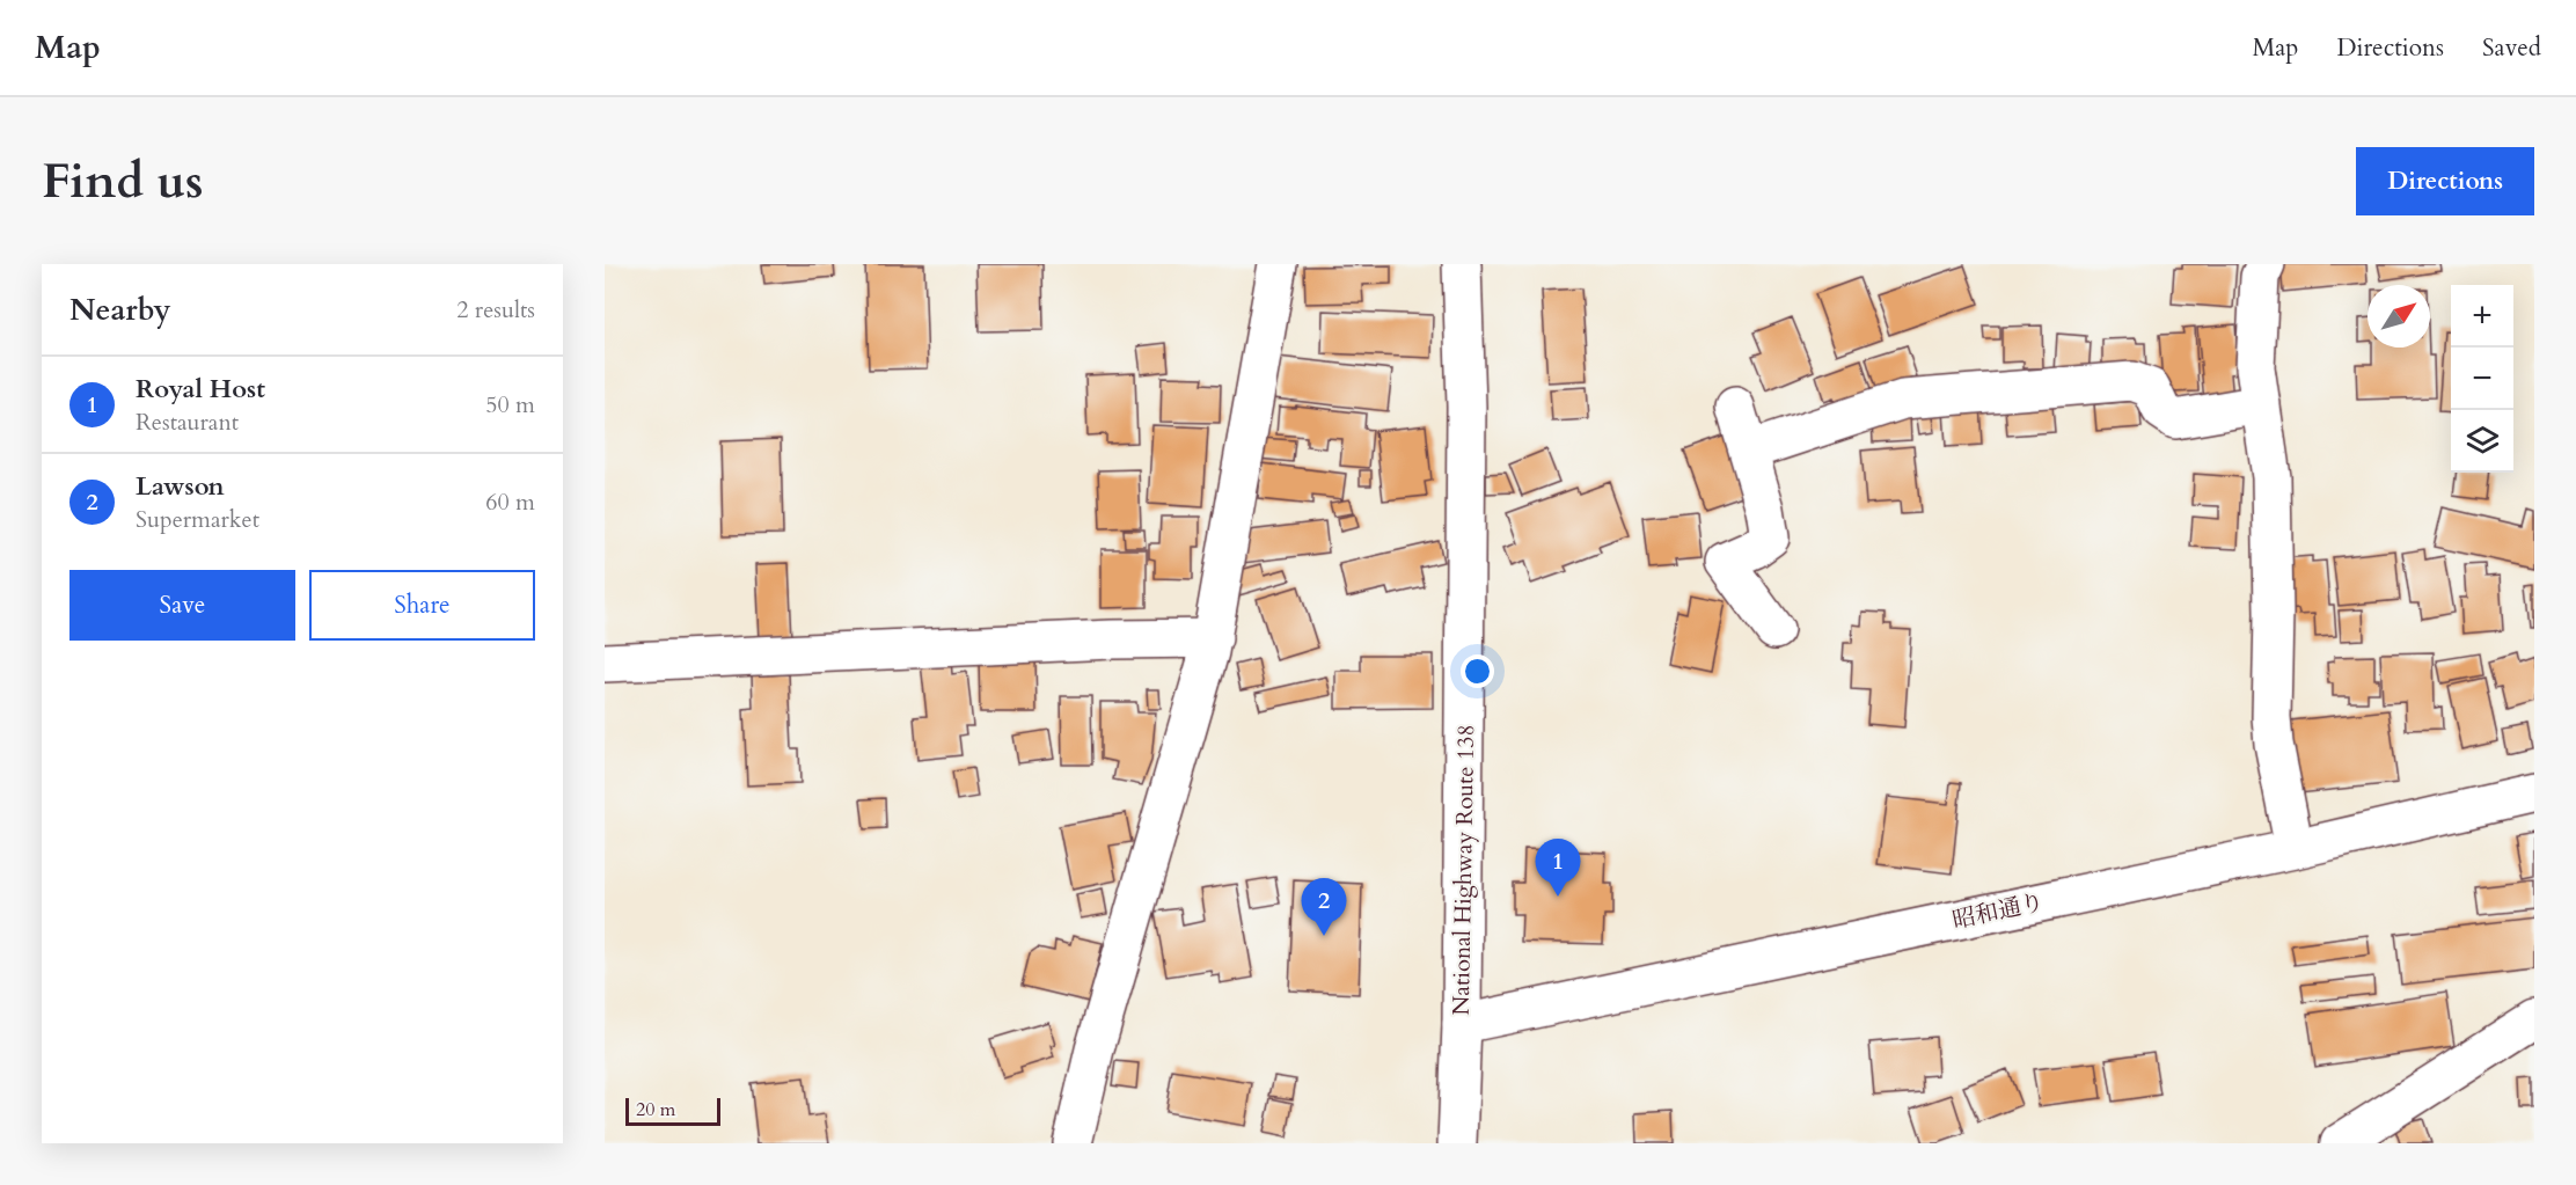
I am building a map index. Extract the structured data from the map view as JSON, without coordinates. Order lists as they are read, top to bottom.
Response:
{
  "streets": {
    "main road": ["National Highway Route 138", "昭和通り"]
  },
  "crossings": [
    ["National Highway Route 138", "昭和通り"]
  ],
  "scale_bar": "20 m",
  "north": "top right",
  "page": {
    "header": "Map",
    "nav": ["Map", "Directions", "Saved"],
    "buttons": [
      "Directions",
      ["Save", "Share"]
    ],
    "title": "Find us",
    "heading": ["Nearby", "2 results"],
    "map_buttons": ["+", "−"],
    "list": [
      {
        "mark": "1",
        "name": "Royal Host",
        "note": "Restaurant",
        "value": "50 m"
      },
      {
        "mark": "2",
        "name": "Lawson",
        "note": "Supermarket",
        "value": "60 m"
      }
    ],
    "pins": ["1", "2"],
    "scale": "20 m"
  }
}
